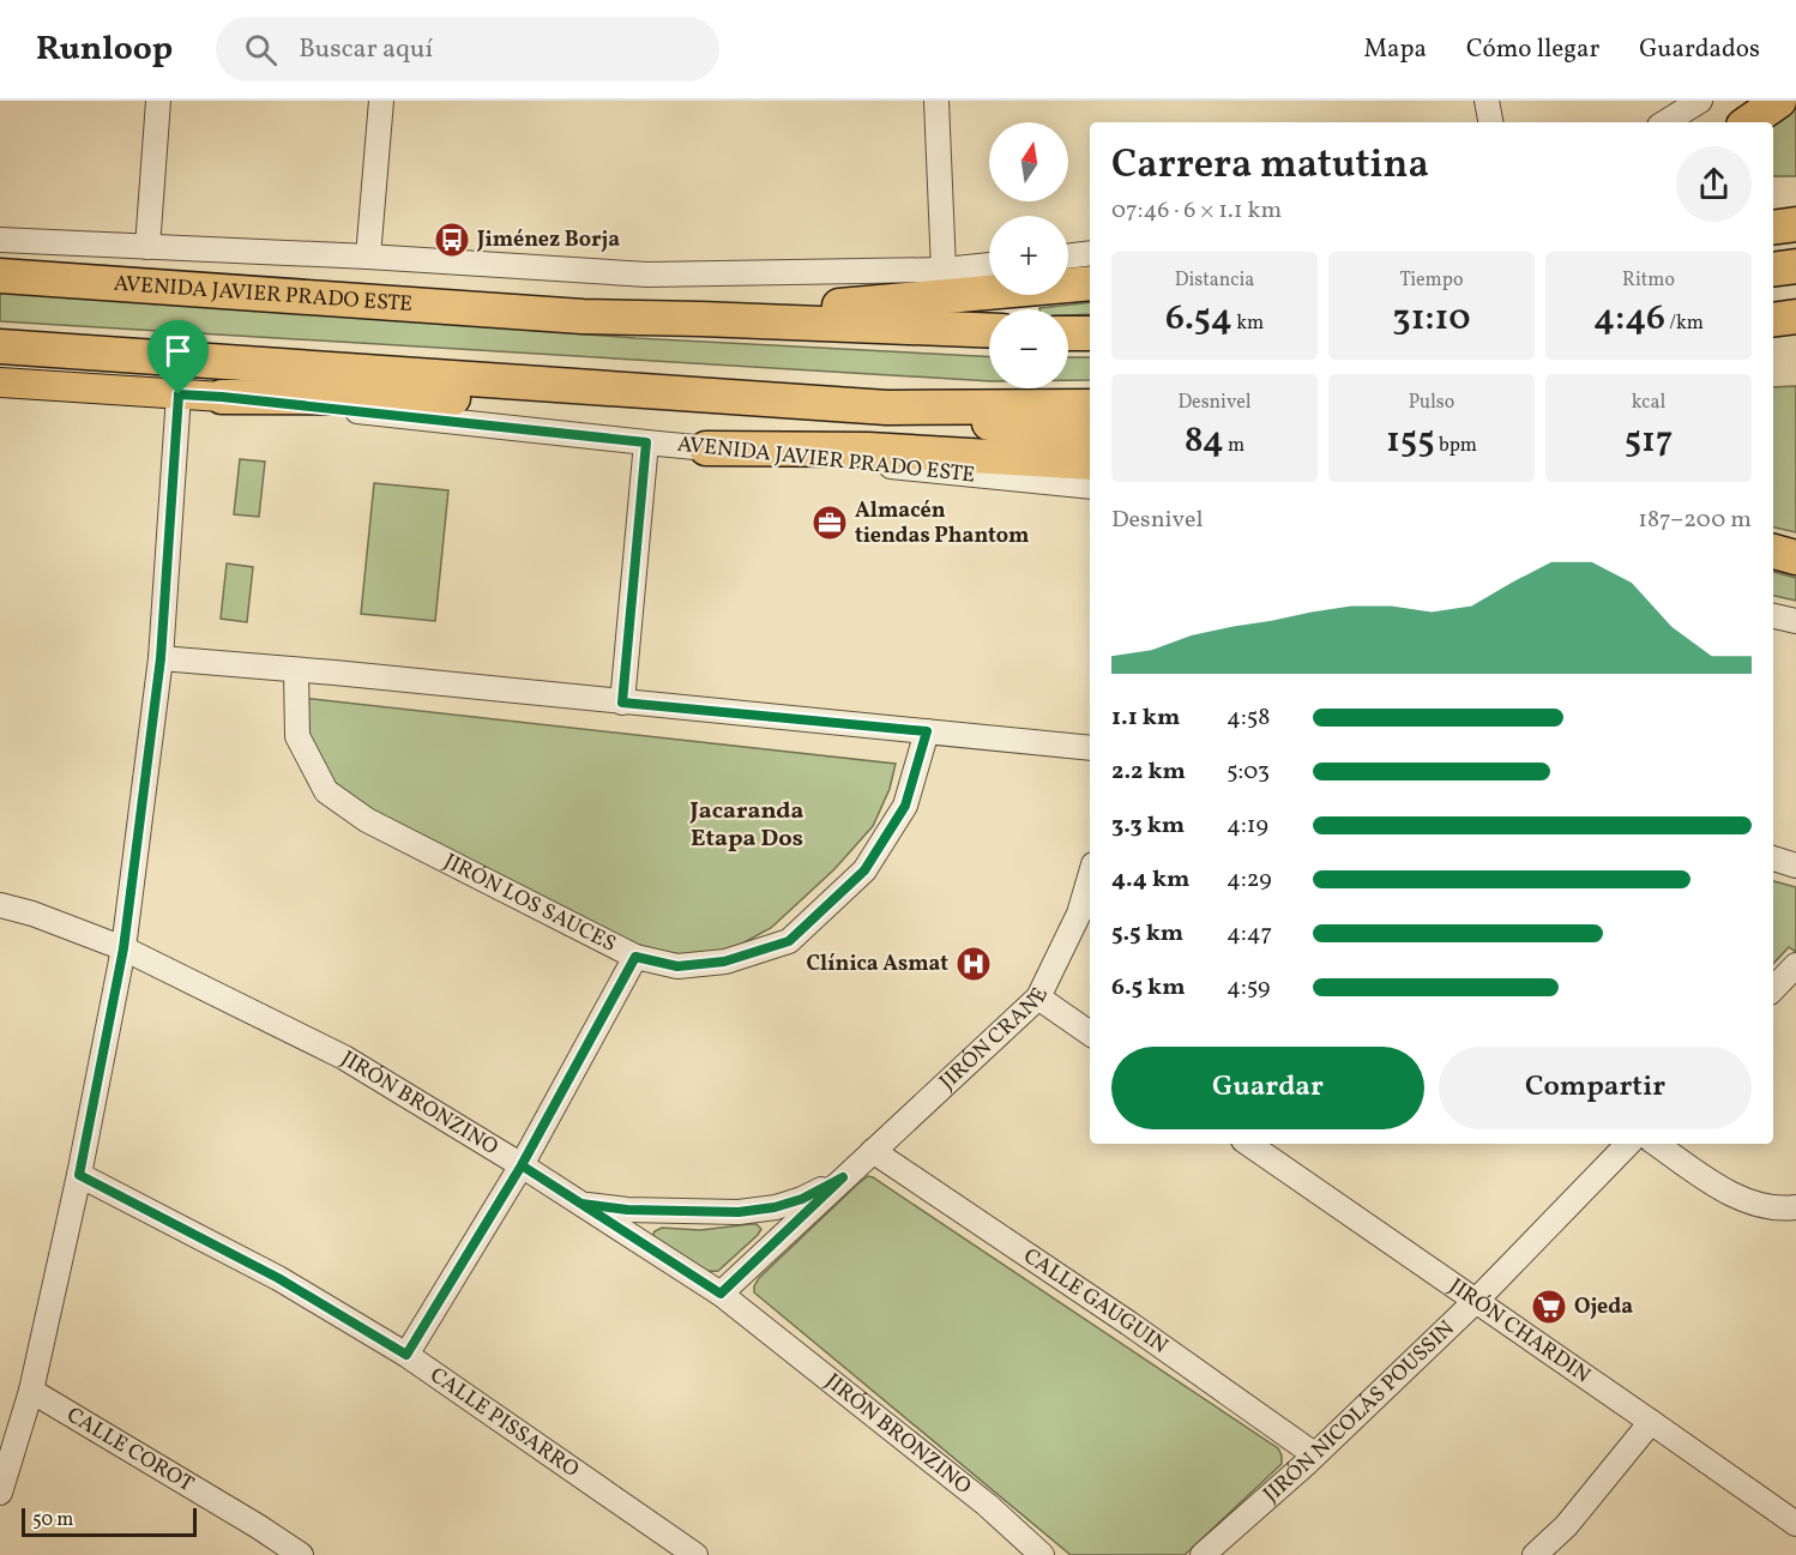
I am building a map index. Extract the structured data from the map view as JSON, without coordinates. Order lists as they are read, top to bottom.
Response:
{
  "streets": {
    "highway": ["AVENIDA JAVIER PRADO ESTE"],
    "street": [
      "JIRÓN LOS SAUCES",
      "JIRÓN CRANE",
      "JIRÓN BRONZINO",
      "CALLE GAUGUIN",
      "JIRÓN CHARDIN",
      "JIRÓN NICOLÁS POUSSIN",
      "CALLE PISSARRO",
      "CALLE COROT"
    ]
  },
  "crossings": [
    ["JIRÓN CRANE", "JIRÓN BRONZINO"],
    ["JIRÓN CRANE", "CALLE GAUGUIN"],
    ["CALLE GAUGUIN", "JIRÓN NICOLÁS POUSSIN"],
    ["JIRÓN CHARDIN", "JIRÓN NICOLÁS POUSSIN"]
  ],
  "districts": ["Jacaranda Etapa Dos"],
  "places": {
    "bus stop": ["Jiménez Borja"],
    "office": ["Almacén tiendas Phantom"],
    "hospital": ["Clínica Asmat"],
    "supermarket": ["Ojeda"]
  },
  "scale_bar": "50 m",
  "north": "top",
  "page": {
    "header": "Runloop",
    "search": "Buscar aquí",
    "nav": ["Mapa", "Cómo llegar", "Guardados"],
    "map_buttons": ["+", "−"],
    "heading": ["Carrera matutina", "07:46 · 6 × 1.1 km"],
    "stats": [
      ["Distancia", "6.54 km"],
      ["Tiempo", "31:10"],
      ["Ritmo", "4:46 /km"],
      ["Desnivel", "84 m"],
      ["Pulso", "155 bpm"],
      ["kcal", "517"]
    ],
    "chart": ["Desnivel", "187–200 m"],
    "list": [
      {
        "name": "1.1 km",
        "note": "4:58"
      },
      {
        "name": "2.2 km",
        "note": "5:03"
      },
      {
        "name": "3.3 km",
        "note": "4:19"
      },
      {
        "name": "4.4 km",
        "note": "4:29"
      },
      {
        "name": "5.5 km",
        "note": "4:47"
      },
      {
        "name": "6.5 km",
        "note": "4:59"
      }
    ],
    "buttons": ["Guardar", "Compartir"],
    "scale": "50 m"
  }
}
